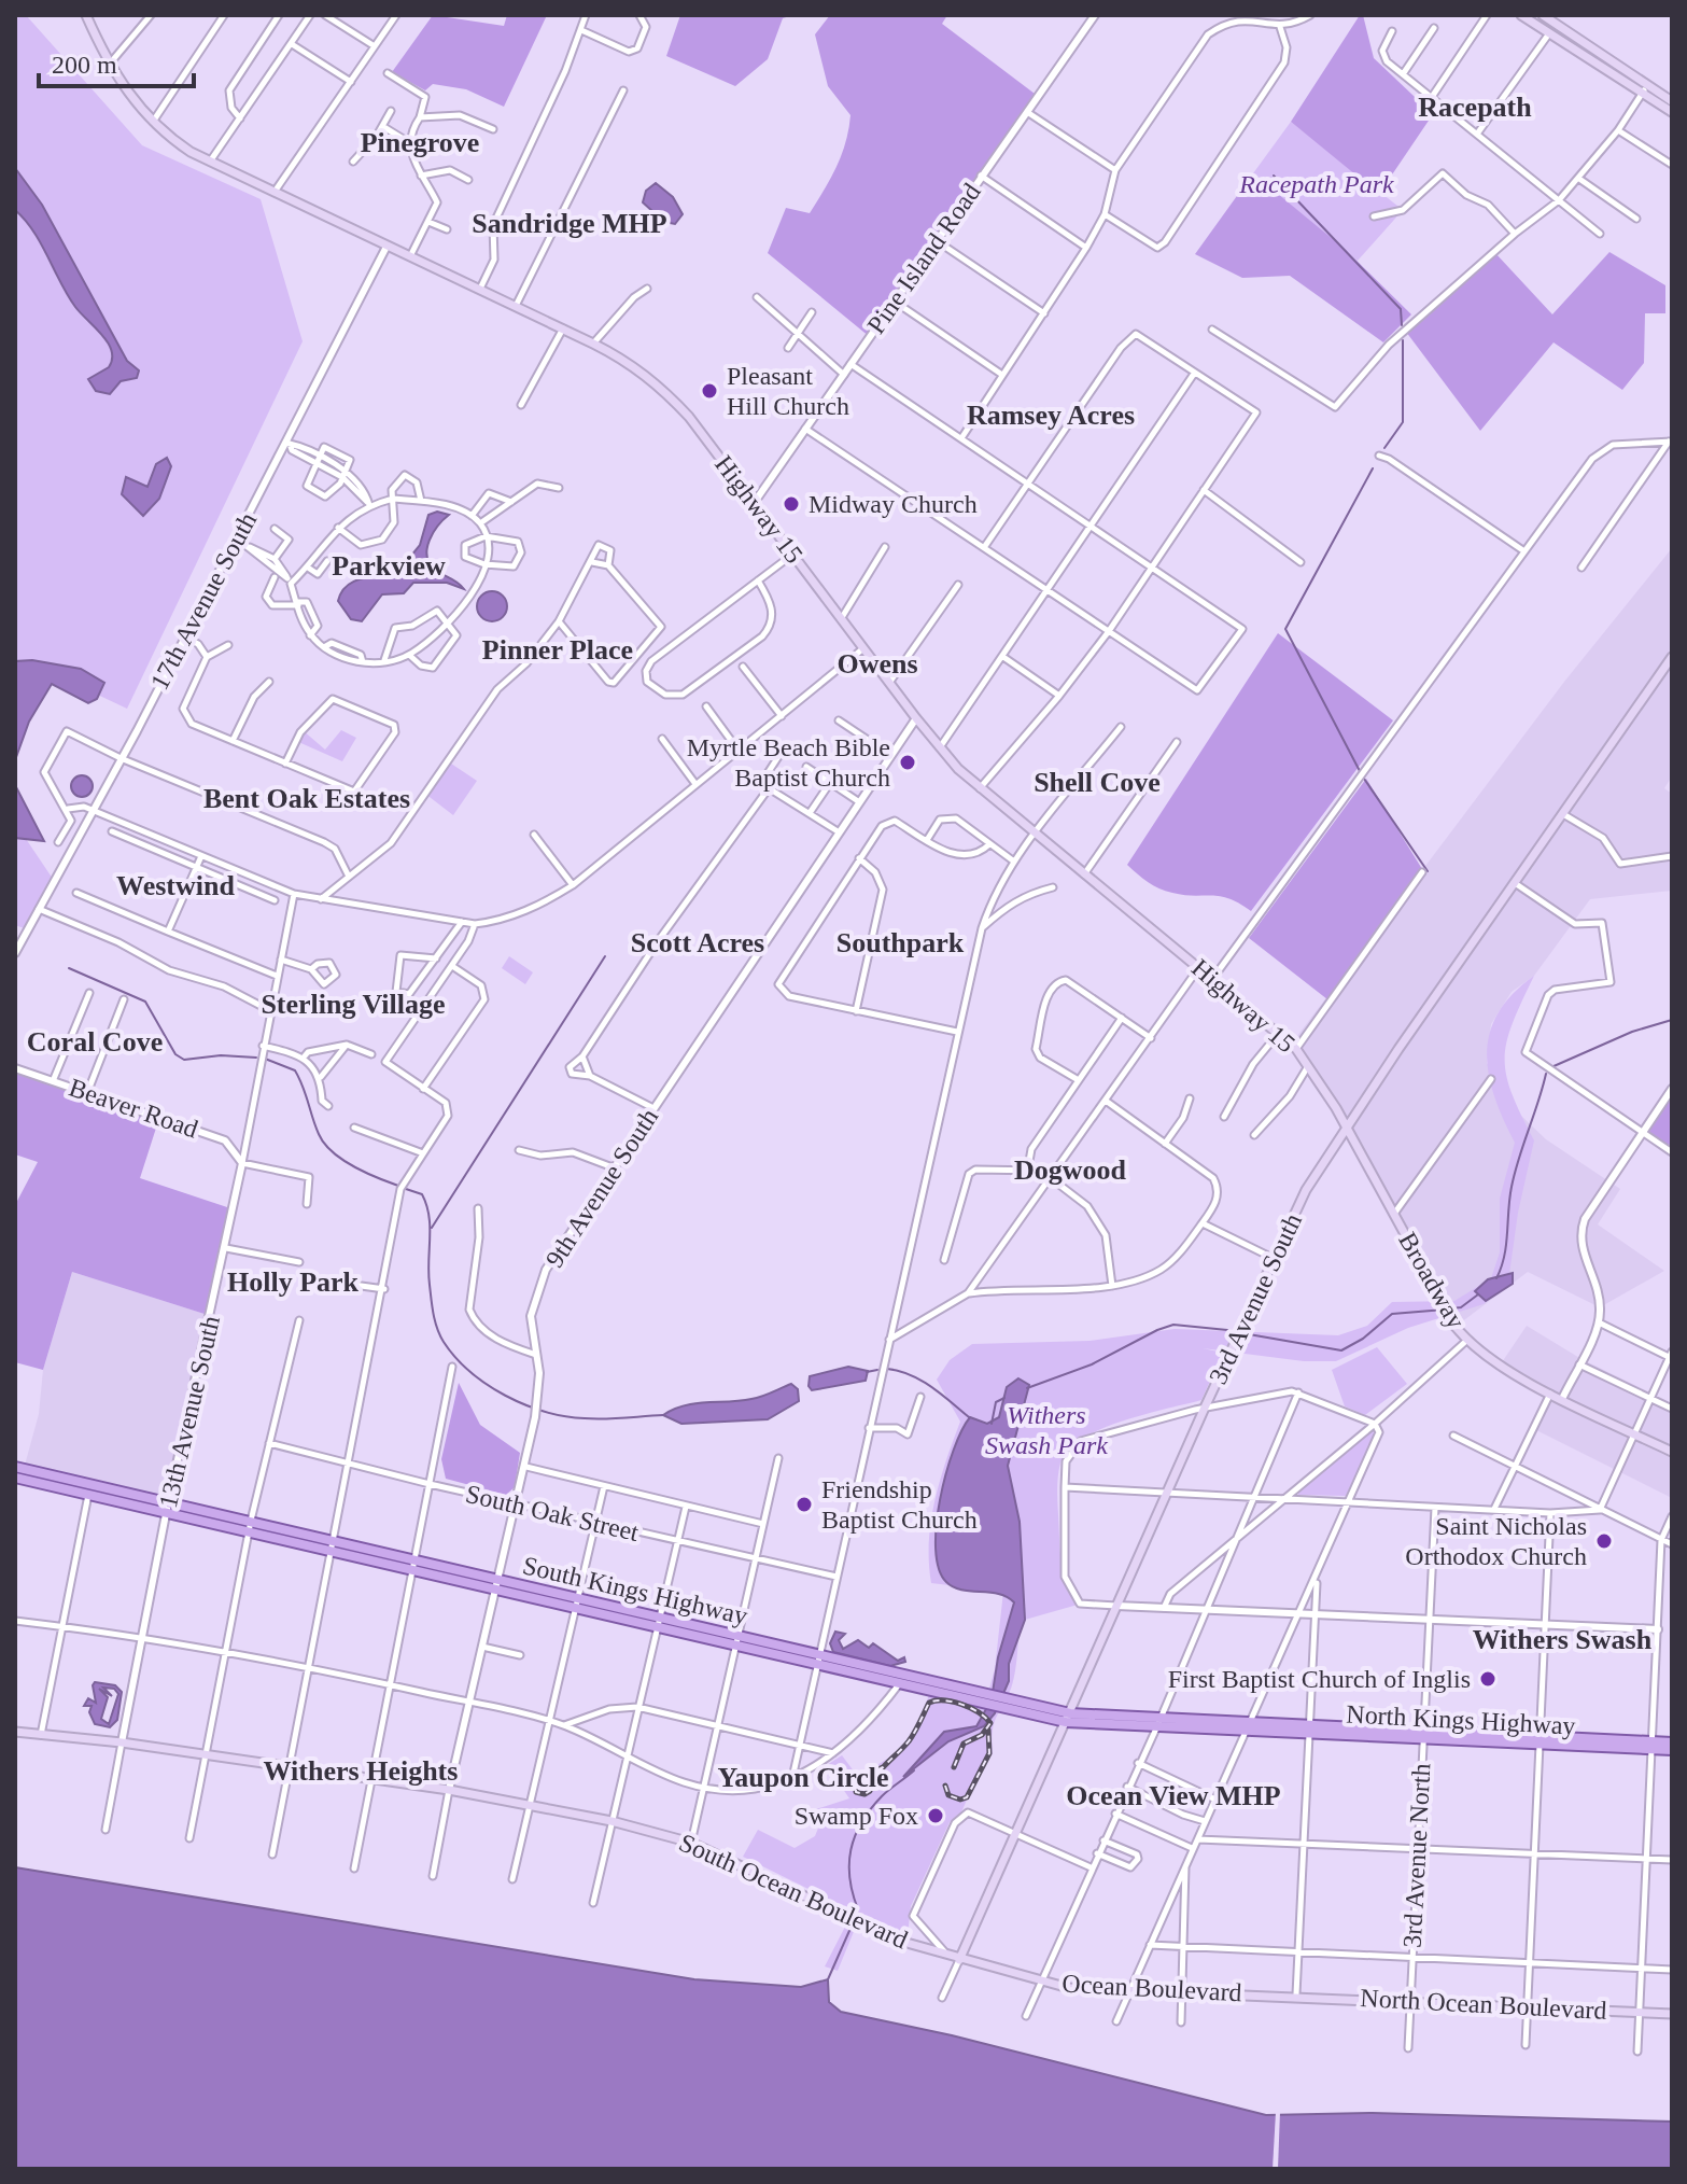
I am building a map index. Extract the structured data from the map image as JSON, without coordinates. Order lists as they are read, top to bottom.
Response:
{
  "streets": {
    "main road": [
      "Highway 15",
      "Broadway",
      "3rd Avenue South",
      "South Kings Highway",
      "North Kings Highway",
      "South Ocean Boulevard",
      "Ocean Boulevard",
      "North Ocean Boulevard"
    ],
    "street": [
      "Pine Island Road",
      "17th Avenue South",
      "Beaver Road",
      "9th Avenue South",
      "13th Avenue South",
      "South Oak Street",
      "3rd Avenue North"
    ]
  },
  "crossings": [
    ["Pine Island Road", "Highway 15"],
    ["Highway 15", "17th Avenue South"],
    ["Highway 15", "9th Avenue South"],
    ["Highway 15", "Broadway"],
    ["Highway 15", "3rd Avenue South"],
    ["Beaver Road", "13th Avenue South"],
    ["9th Avenue South", "South Oak Street"],
    ["9th Avenue South", "South Kings Highway"],
    ["9th Avenue South", "South Ocean Boulevard"],
    ["Broadway", "3rd Avenue South"],
    ["3rd Avenue South", "South Kings Highway"],
    ["3rd Avenue South", "South Ocean Boulevard"],
    ["3rd Avenue South", "Ocean Boulevard"],
    ["13th Avenue South", "South Kings Highway"],
    ["13th Avenue South", "South Ocean Boulevard"],
    ["South Kings Highway", "North Kings Highway"],
    ["North Kings Highway", "3rd Avenue North"],
    ["3rd Avenue North", "North Ocean Boulevard"],
    ["South Ocean Boulevard", "Ocean Boulevard"],
    ["Ocean Boulevard", "North Ocean Boulevard"]
  ],
  "districts": [
    "Racepath",
    "Pinegrove",
    "Sandridge MHP",
    "Ramsey Acres",
    "Parkview",
    "Pinner Place",
    "Owens",
    "Shell Cove",
    "Bent Oak Estates",
    "Westwind",
    "Scott Acres",
    "Southpark",
    "Sterling Village",
    "Coral Cove",
    "Dogwood",
    "Holly Park",
    "Withers Swash",
    "Withers Heights",
    "Yaupon Circle",
    "Ocean View MHP"
  ],
  "parks": ["Racepath Park", "Withers Swash Park"],
  "places": [
    "Pleasant Hill Church",
    "Midway Church",
    "Myrtle Beach Bible Baptist Church",
    "Friendship Baptist Church",
    "Saint Nicholas Orthodox Church",
    "First Baptist Church of Inglis",
    "Swamp Fox"
  ],
  "scale_bar": "200 m"
}
